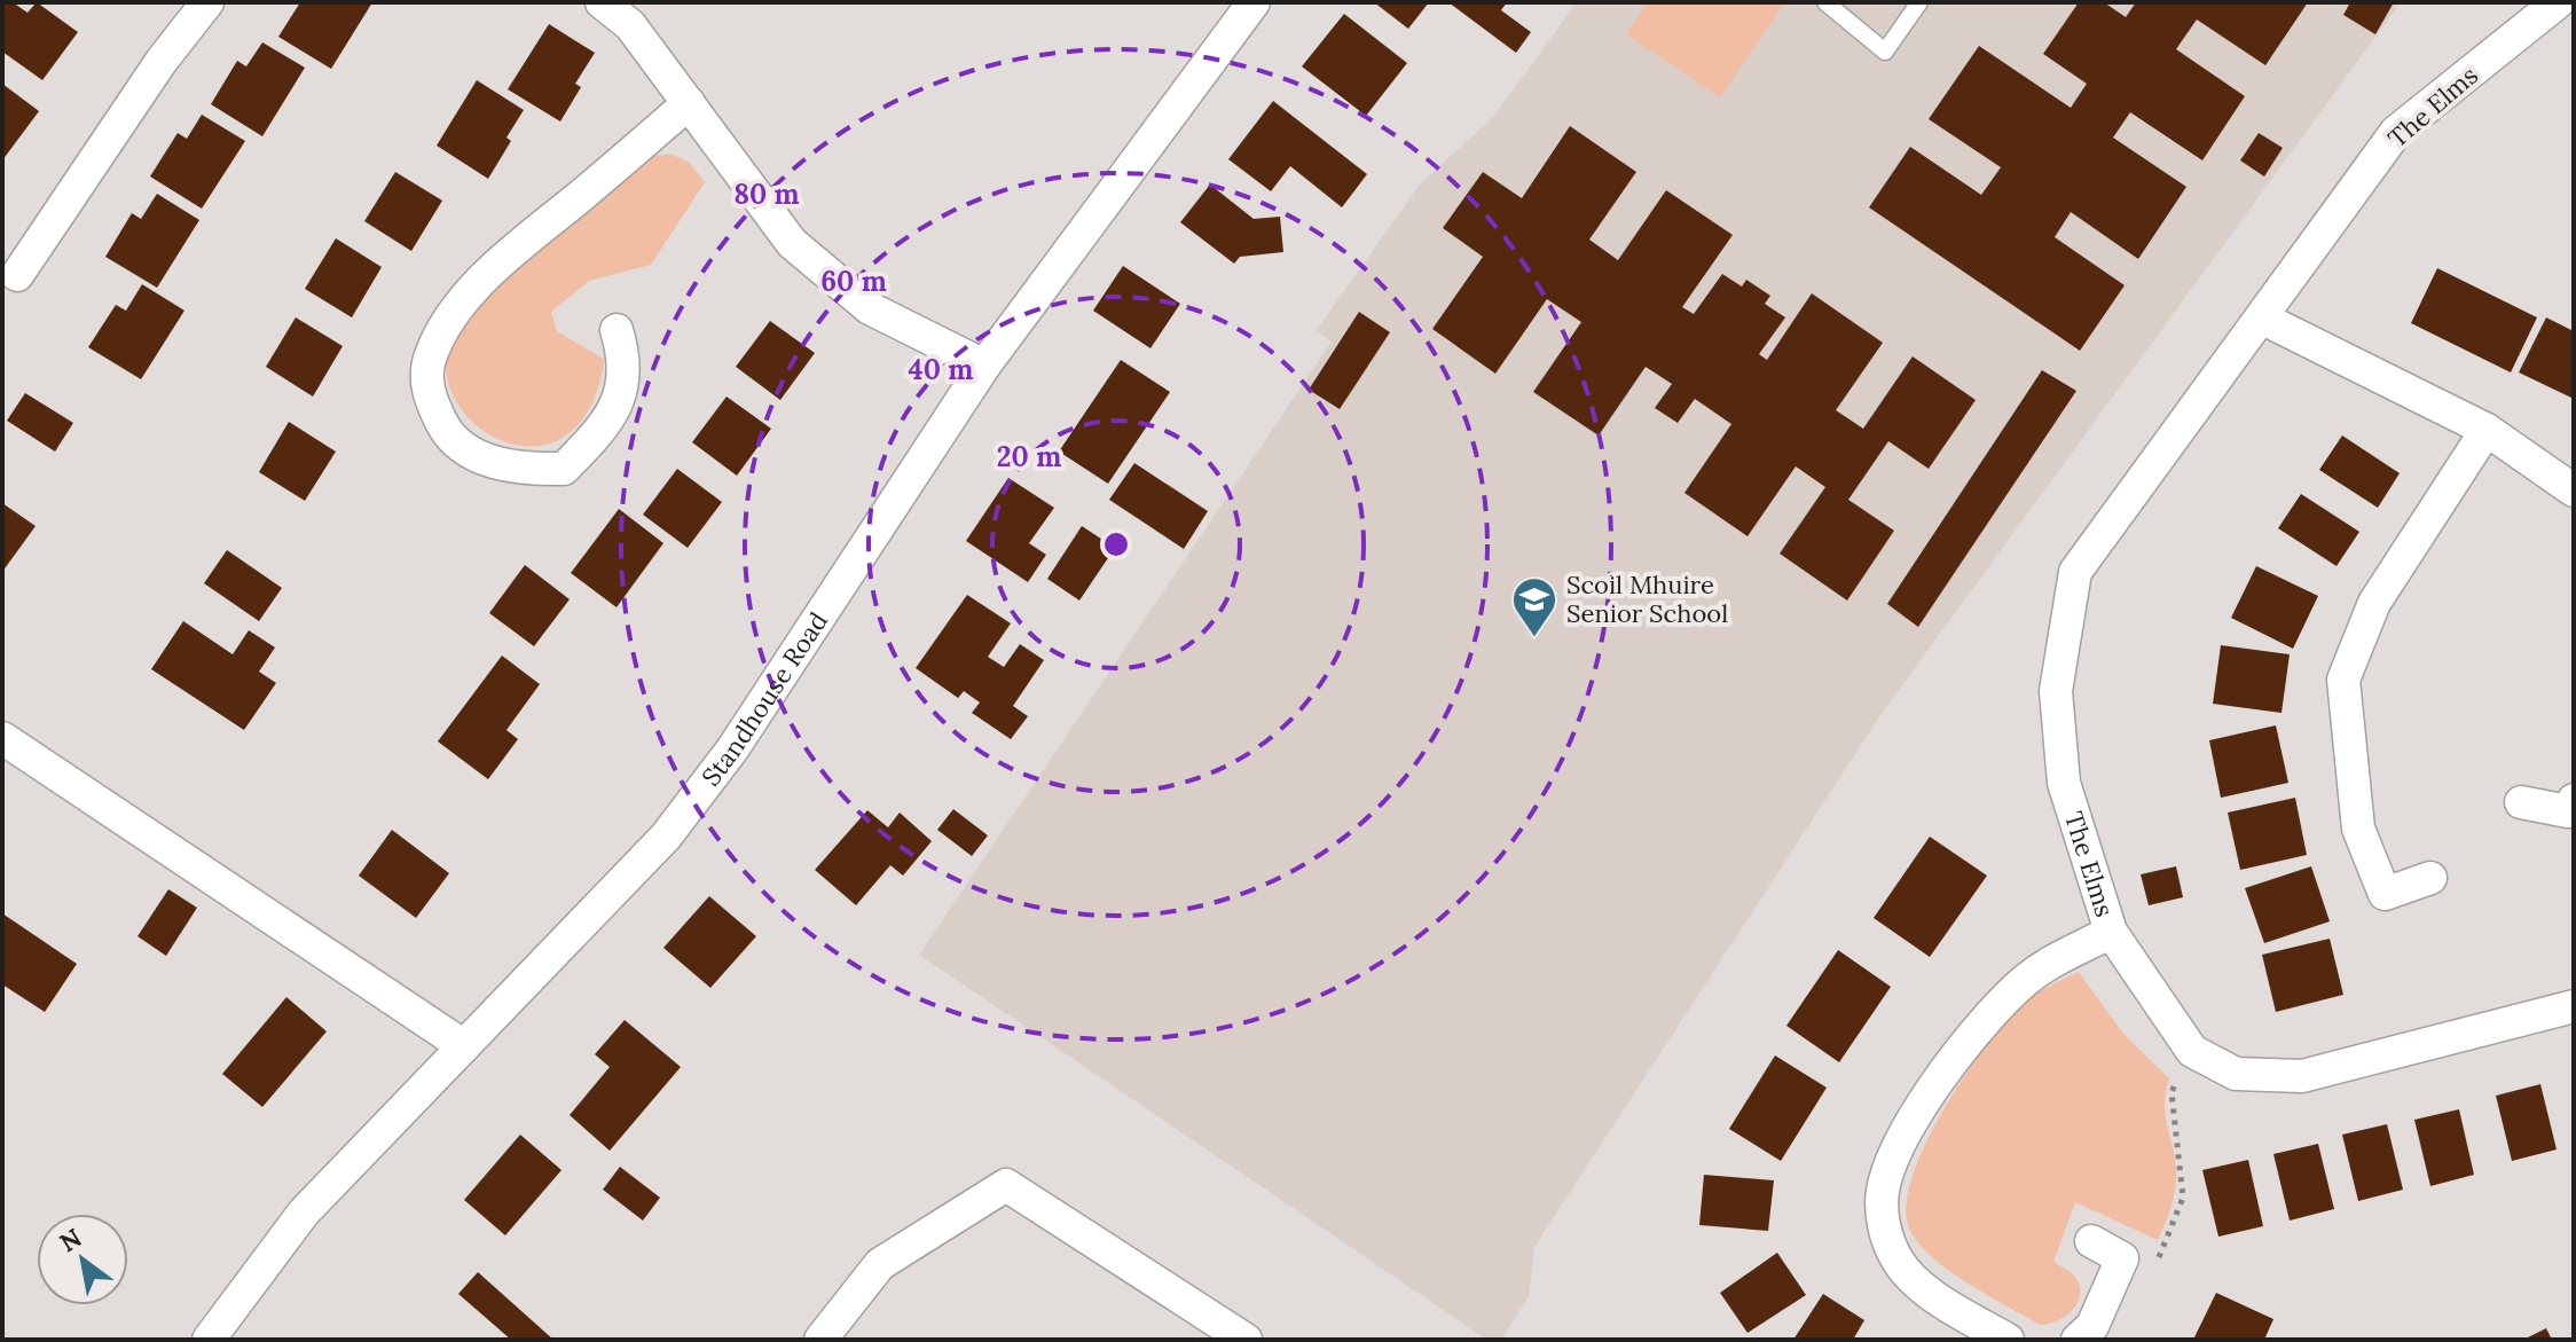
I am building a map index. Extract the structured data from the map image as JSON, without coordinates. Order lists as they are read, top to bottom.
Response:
{
  "streets": {
    "street": ["The Elms", "Standhouse Road"]
  },
  "places": {
    "school or university": ["Scoil Mhuire Senior School"]
  },
  "north": "top left",
  "rings": [
    "80 m",
    "60 m",
    "40 m",
    "20 m"
  ]
}
